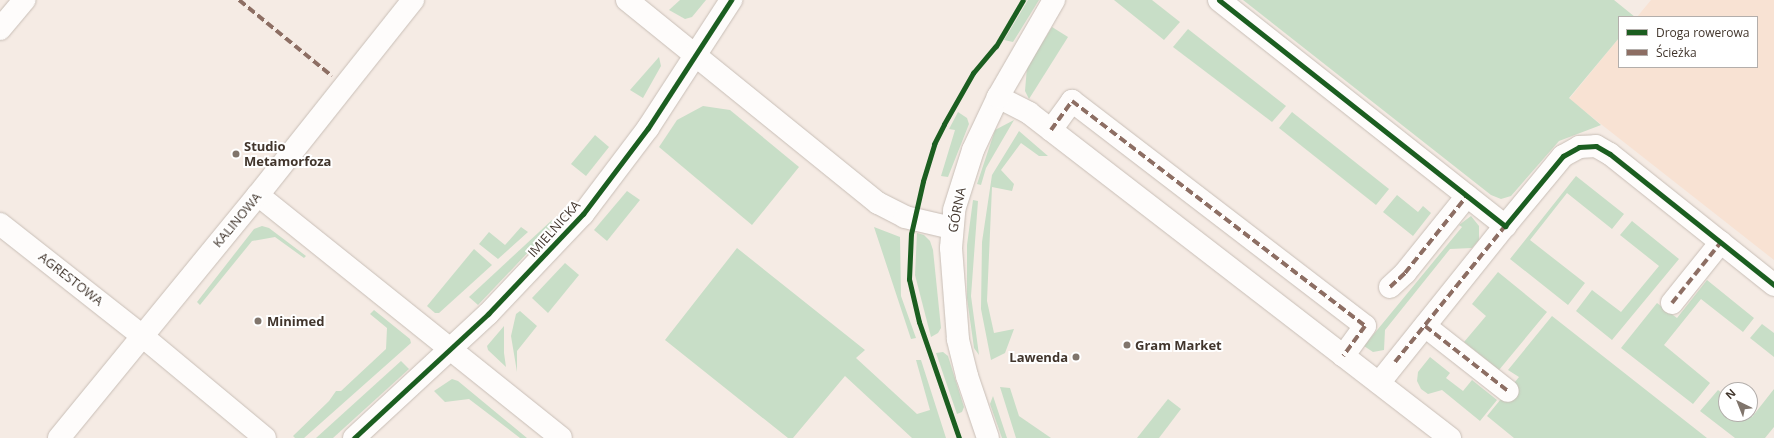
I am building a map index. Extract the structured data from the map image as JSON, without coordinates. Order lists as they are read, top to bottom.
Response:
{
  "streets": {
    "street": [
      "GÓRNA",
      "KALINOWA",
      "IMIELNICKA",
      "AGRESTOWA"
    ]
  },
  "crossings": [
    ["KALINOWA", "AGRESTOWA"]
  ],
  "places": [
    "Studio Metamorfoza",
    "Minimed",
    "Gram Market",
    "Lawenda"
  ],
  "legend": ["Droga rowerowa", "Ścieżka"],
  "north": "top left"
}
